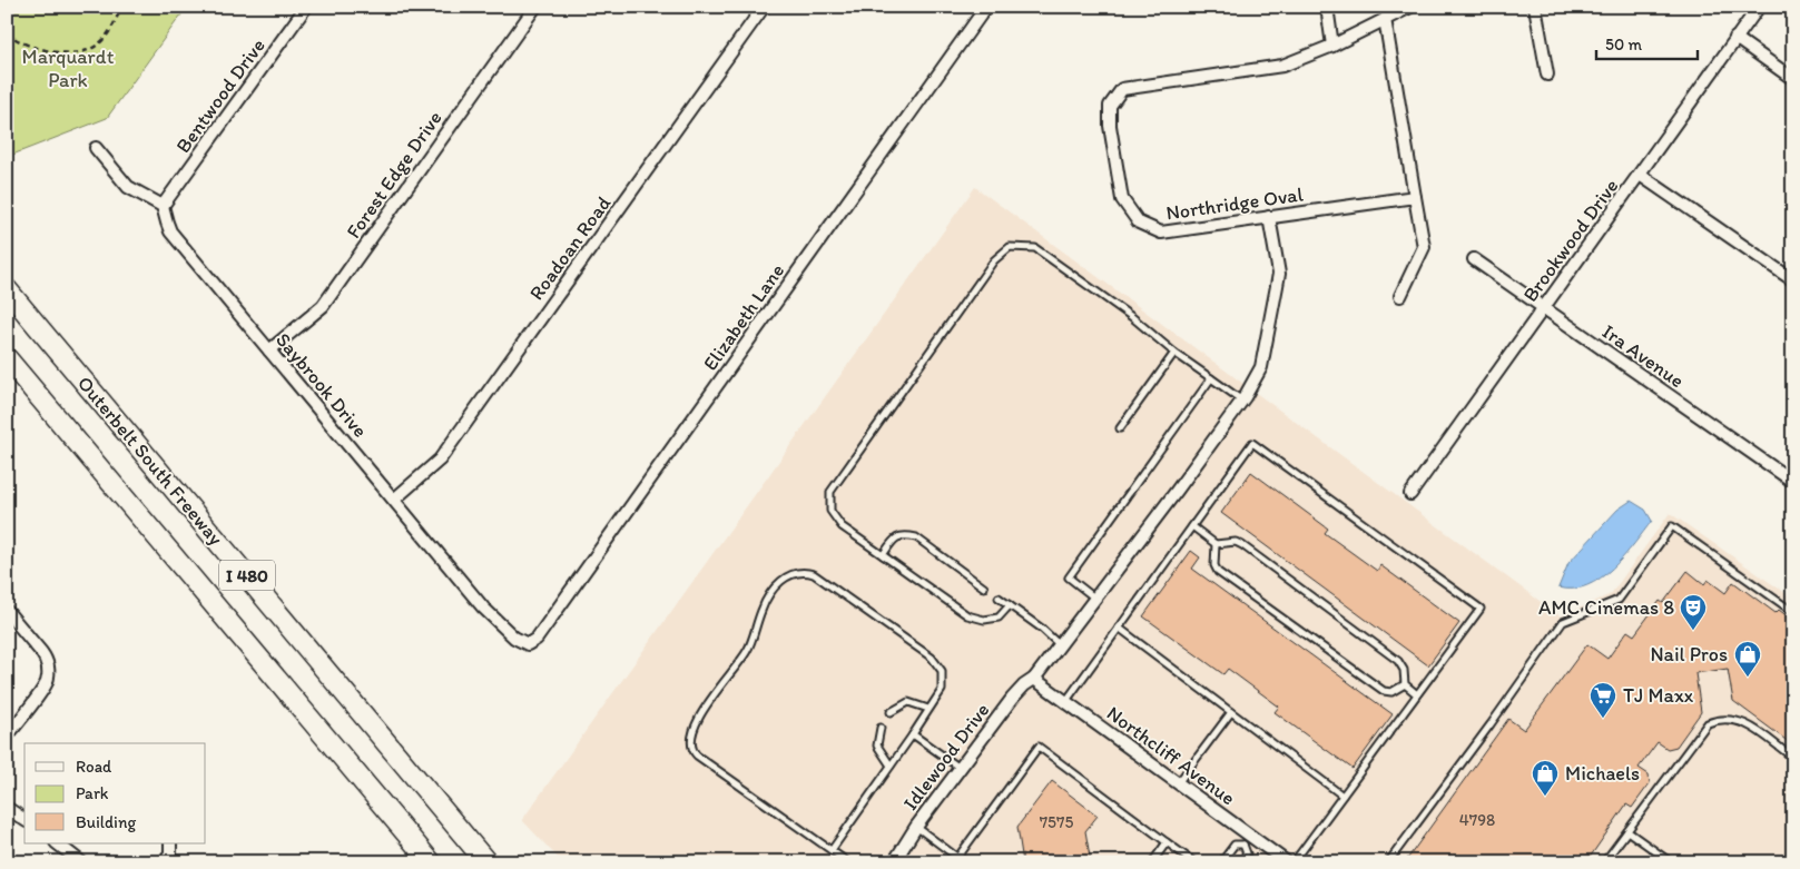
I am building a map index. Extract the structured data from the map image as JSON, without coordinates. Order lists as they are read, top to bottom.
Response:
{
  "streets": {
    "highway": ["Outerbelt South Freeway", "I 480"],
    "street": [
      "Bentwood Drive",
      "Forest Edge Drive",
      "Northridge Oval",
      "Brookwood Drive",
      "Roadoan Road",
      "Elizabeth Lane",
      "Ira Avenue",
      "Saybrook Drive",
      "Northcliff Avenue",
      "Idlewood Drive"
    ]
  },
  "crossings": [
    ["Bentwood Drive", "Saybrook Drive"],
    ["Forest Edge Drive", "Saybrook Drive"],
    ["Northridge Oval", "Idlewood Drive"],
    ["Brookwood Drive", "Ira Avenue"],
    ["Roadoan Road", "Saybrook Drive"],
    ["Elizabeth Lane", "Saybrook Drive"],
    ["Northcliff Avenue", "Idlewood Drive"]
  ],
  "parks": ["Marquardt Park"],
  "places": {
    "theatre": ["AMC Cinemas 8"],
    "shop": ["Nail Pros", "Michaels"],
    "supermarket": ["TJ Maxx"]
  },
  "house_numbers": ["4798", "7575"],
  "legend": ["Road", "Park", "Building"],
  "scale_bar": "50 m"
}
